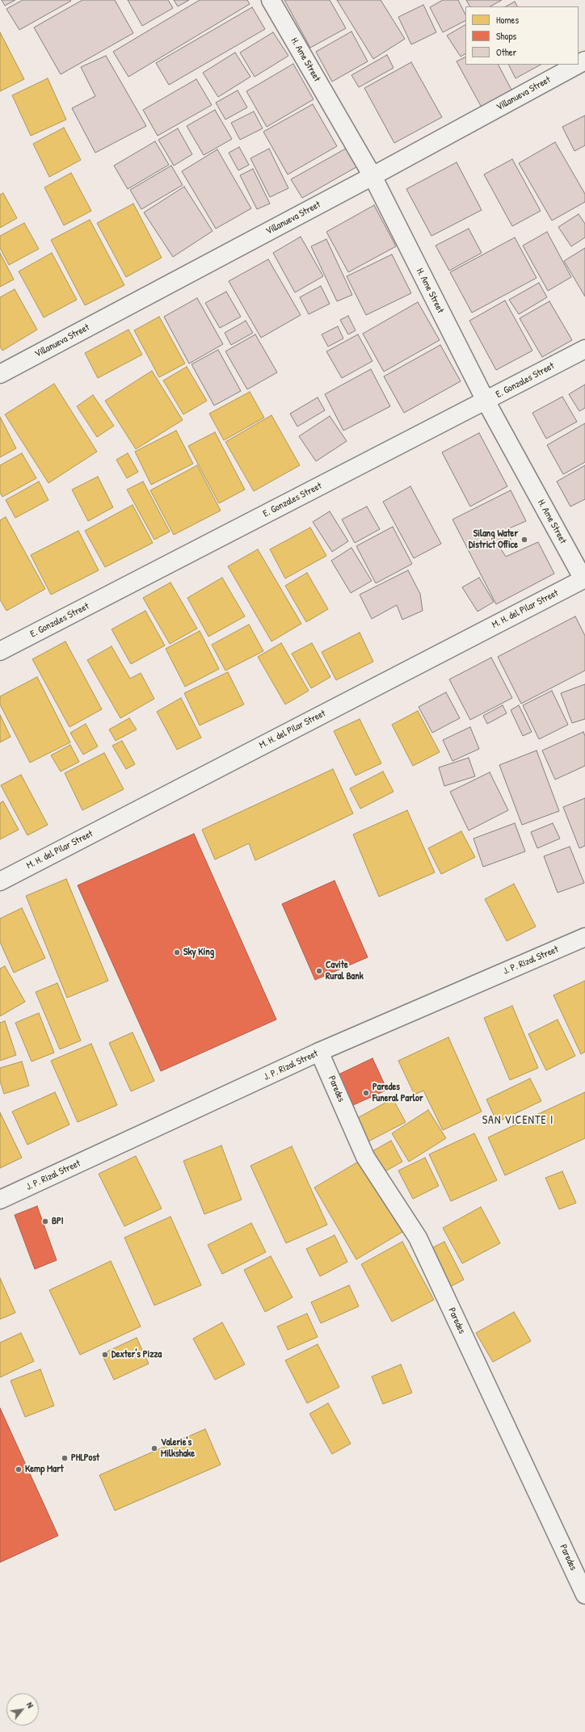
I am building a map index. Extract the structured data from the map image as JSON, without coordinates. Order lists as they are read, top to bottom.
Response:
{
  "streets": {
    "street": [
      "H. Ame Street",
      "Villanueva Street",
      "E. Gonzales Street",
      "M. H. del Pilar Street",
      "J. P. Rizal Street",
      "Paredes"
    ]
  },
  "crossings": [
    ["H. Ame Street", "Villanueva Street"],
    ["H. Ame Street", "E. Gonzales Street"],
    ["H. Ame Street", "M. H. del Pilar Street"],
    ["J. P. Rizal Street", "Paredes"]
  ],
  "districts": ["SAN VICENTE I"],
  "places": [
    "Silang Water District Office",
    "Sky King",
    "Cavite Rural Bank",
    "Paredes Funeral Parlor",
    "BPI",
    "Dexter's Pizza",
    "Valerie's Milkshake",
    "PHLPost",
    "Kemp Mart"
  ],
  "legend": ["Homes", "Shops", "Other"],
  "north": "top right"
}
